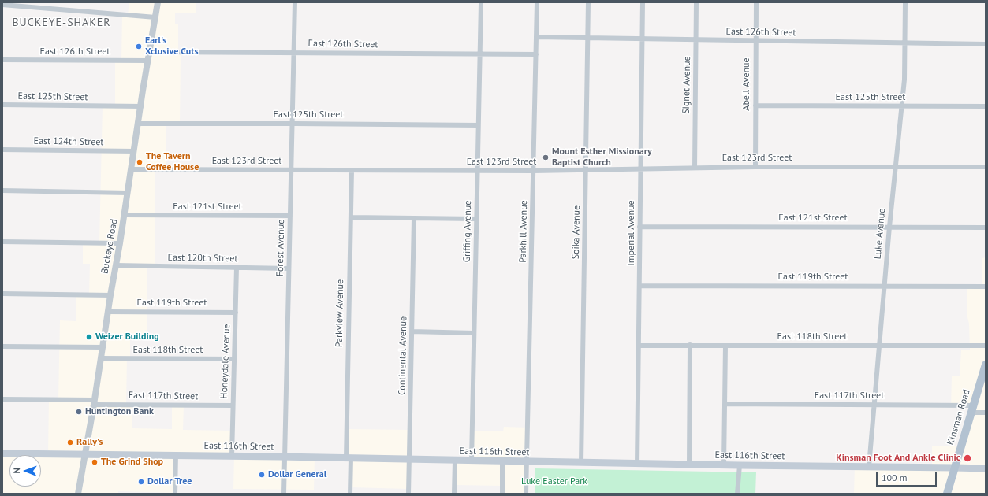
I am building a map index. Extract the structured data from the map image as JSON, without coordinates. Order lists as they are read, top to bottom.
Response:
{
  "streets": {
    "main road": ["Kinsman Road", "East 116th Street"],
    "street": [
      "East 126th Street",
      "Abell Avenue",
      "Signet Avenue",
      "East 125th Street",
      "East 124th Street",
      "East 123rd Street",
      "East 121st Street",
      "Griffing Avenue",
      "Parkhill Avenue",
      "Soika Avenue",
      "Imperial Avenue",
      "Luke Avenue",
      "Buckeye Road",
      "Forest Avenue",
      "East 120th Street",
      "East 119th Street",
      "Parkview Avenue",
      "East 118th Street",
      "Continental Avenue",
      "Honeydale Avenue",
      "East 117th Street"
    ]
  },
  "crossings": [
    ["East 126th Street", "Abell Avenue"],
    ["East 126th Street", "Signet Avenue"],
    ["East 126th Street", "Griffing Avenue"],
    ["East 126th Street", "Parkhill Avenue"],
    ["East 126th Street", "Soika Avenue"],
    ["East 126th Street", "Imperial Avenue"],
    ["East 126th Street", "Luke Avenue"],
    ["East 126th Street", "Buckeye Road"],
    ["East 126th Street", "Forest Avenue"],
    ["Abell Avenue", "East 125th Street"],
    ["Abell Avenue", "East 123rd Street"],
    ["Signet Avenue", "East 123rd Street"],
    ["East 125th Street", "Griffing Avenue"],
    ["East 125th Street", "Luke Avenue"],
    ["East 125th Street", "Buckeye Road"],
    ["East 125th Street", "Forest Avenue"],
    ["East 124th Street", "Buckeye Road"],
    ["East 123rd Street", "Griffing Avenue"],
    ["East 123rd Street", "Parkhill Avenue"],
    ["East 123rd Street", "Soika Avenue"],
    ["East 123rd Street", "Imperial Avenue"],
    ["East 123rd Street", "Luke Avenue"],
    ["East 123rd Street", "Buckeye Road"],
    ["East 123rd Street", "Forest Avenue"],
    ["East 123rd Street", "Parkview Avenue"],
    ["East 121st Street", "Imperial Avenue"],
    ["East 121st Street", "Luke Avenue"],
    ["East 121st Street", "Buckeye Road"],
    ["East 121st Street", "Forest Avenue"],
    ["Griffing Avenue", "East 116th Street"],
    ["Parkhill Avenue", "East 116th Street"],
    ["Soika Avenue", "East 116th Street"],
    ["Imperial Avenue", "East 119th Street"],
    ["Imperial Avenue", "East 118th Street"],
    ["Imperial Avenue", "East 116th Street"],
    ["Luke Avenue", "East 119th Street"],
    ["Luke Avenue", "East 118th Street"],
    ["Luke Avenue", "East 117th Street"],
    ["Luke Avenue", "East 116th Street"],
    ["Buckeye Road", "East 120th Street"],
    ["Buckeye Road", "East 119th Street"],
    ["Buckeye Road", "East 118th Street"],
    ["Buckeye Road", "East 117th Street"],
    ["Buckeye Road", "East 116th Street"],
    ["Forest Avenue", "East 120th Street"],
    ["Forest Avenue", "East 116th Street"],
    ["East 120th Street", "Honeydale Avenue"],
    ["East 119th Street", "Honeydale Avenue"],
    ["Parkview Avenue", "East 116th Street"],
    ["East 118th Street", "Honeydale Avenue"],
    ["Continental Avenue", "East 116th Street"],
    ["Honeydale Avenue", "East 117th Street"],
    ["Honeydale Avenue", "East 116th Street"],
    ["East 117th Street", "Kinsman Road"],
    ["Kinsman Road", "East 116th Street"]
  ],
  "districts": ["BUCKEYE-SHAKER"],
  "parks": ["Luke Easter Park"],
  "places": [
    "Earl's Xclusive Cuts",
    "Mount Esther Missionary Baptist Church",
    "The Tavern Coffee House",
    "Weizer Building",
    "Huntington Bank",
    "Rally's",
    "Kinsman Foot And Ankle Clinic",
    "The Grind Shop",
    "Dollar General",
    "Dollar Tree"
  ],
  "scale_bar": "100 m",
  "north": "left"
}
